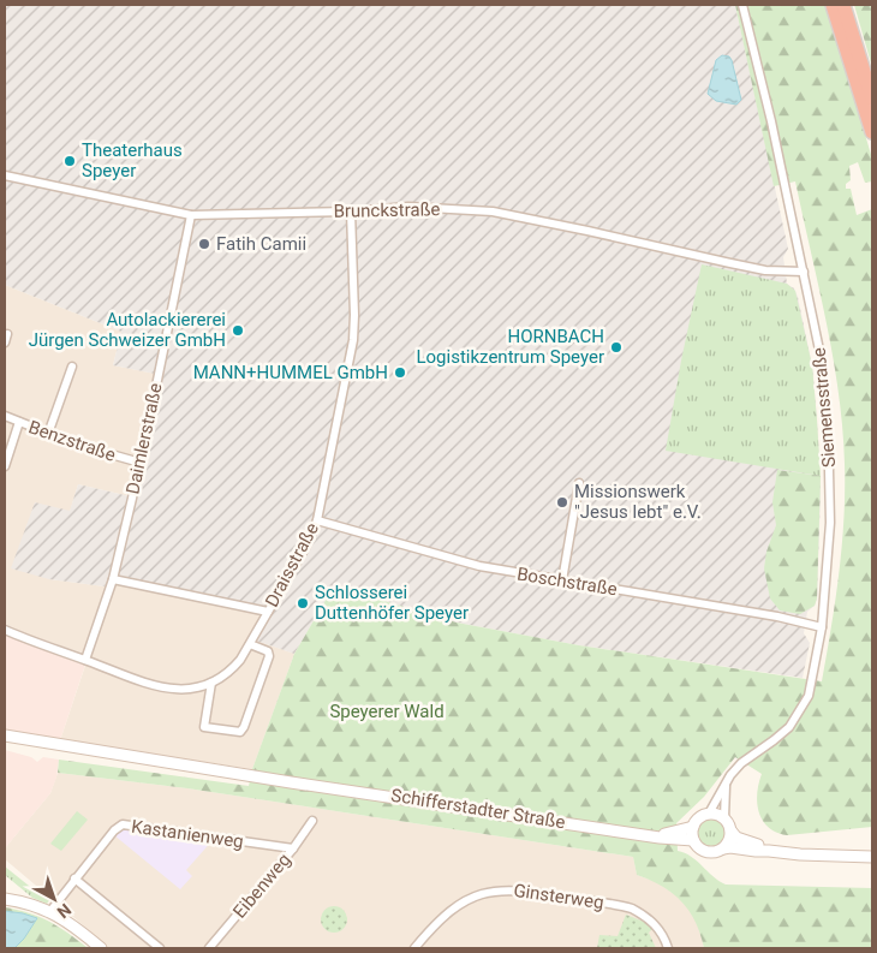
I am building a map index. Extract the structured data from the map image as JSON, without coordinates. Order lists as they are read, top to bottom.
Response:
{
  "streets": {
    "main road": ["Schifferstadter Straße"],
    "street": [
      "Brunckstraße",
      "Siemensstraße",
      "Daimlerstraße",
      "Benzstraße",
      "Draisstraße",
      "Boschstraße",
      "Kastanienweg",
      "Eibenweg",
      "Ginsterweg"
    ]
  },
  "crossings": [
    ["Brunckstraße", "Siemensstraße"],
    ["Brunckstraße", "Daimlerstraße"],
    ["Brunckstraße", "Draisstraße"],
    ["Siemensstraße", "Boschstraße"],
    ["Siemensstraße", "Schifferstadter Straße"],
    ["Daimlerstraße", "Benzstraße"],
    ["Daimlerstraße", "Draisstraße"],
    ["Draisstraße", "Boschstraße"],
    ["Kastanienweg", "Eibenweg"]
  ],
  "parks": ["Speyerer Wald"],
  "places": [
    "Theaterhaus Speyer",
    "Fatih Camii",
    "Autolackiererei Jürgen Schweizer GmbH",
    "HORNBACH Logistikzentrum Speyer",
    "MANN+HUMMEL GmbH",
    "Missionswerk \"Jesus lebt\" e.V.",
    "Schlosserei Duttenhöfer Speyer"
  ],
  "north": "bottom right"
}
